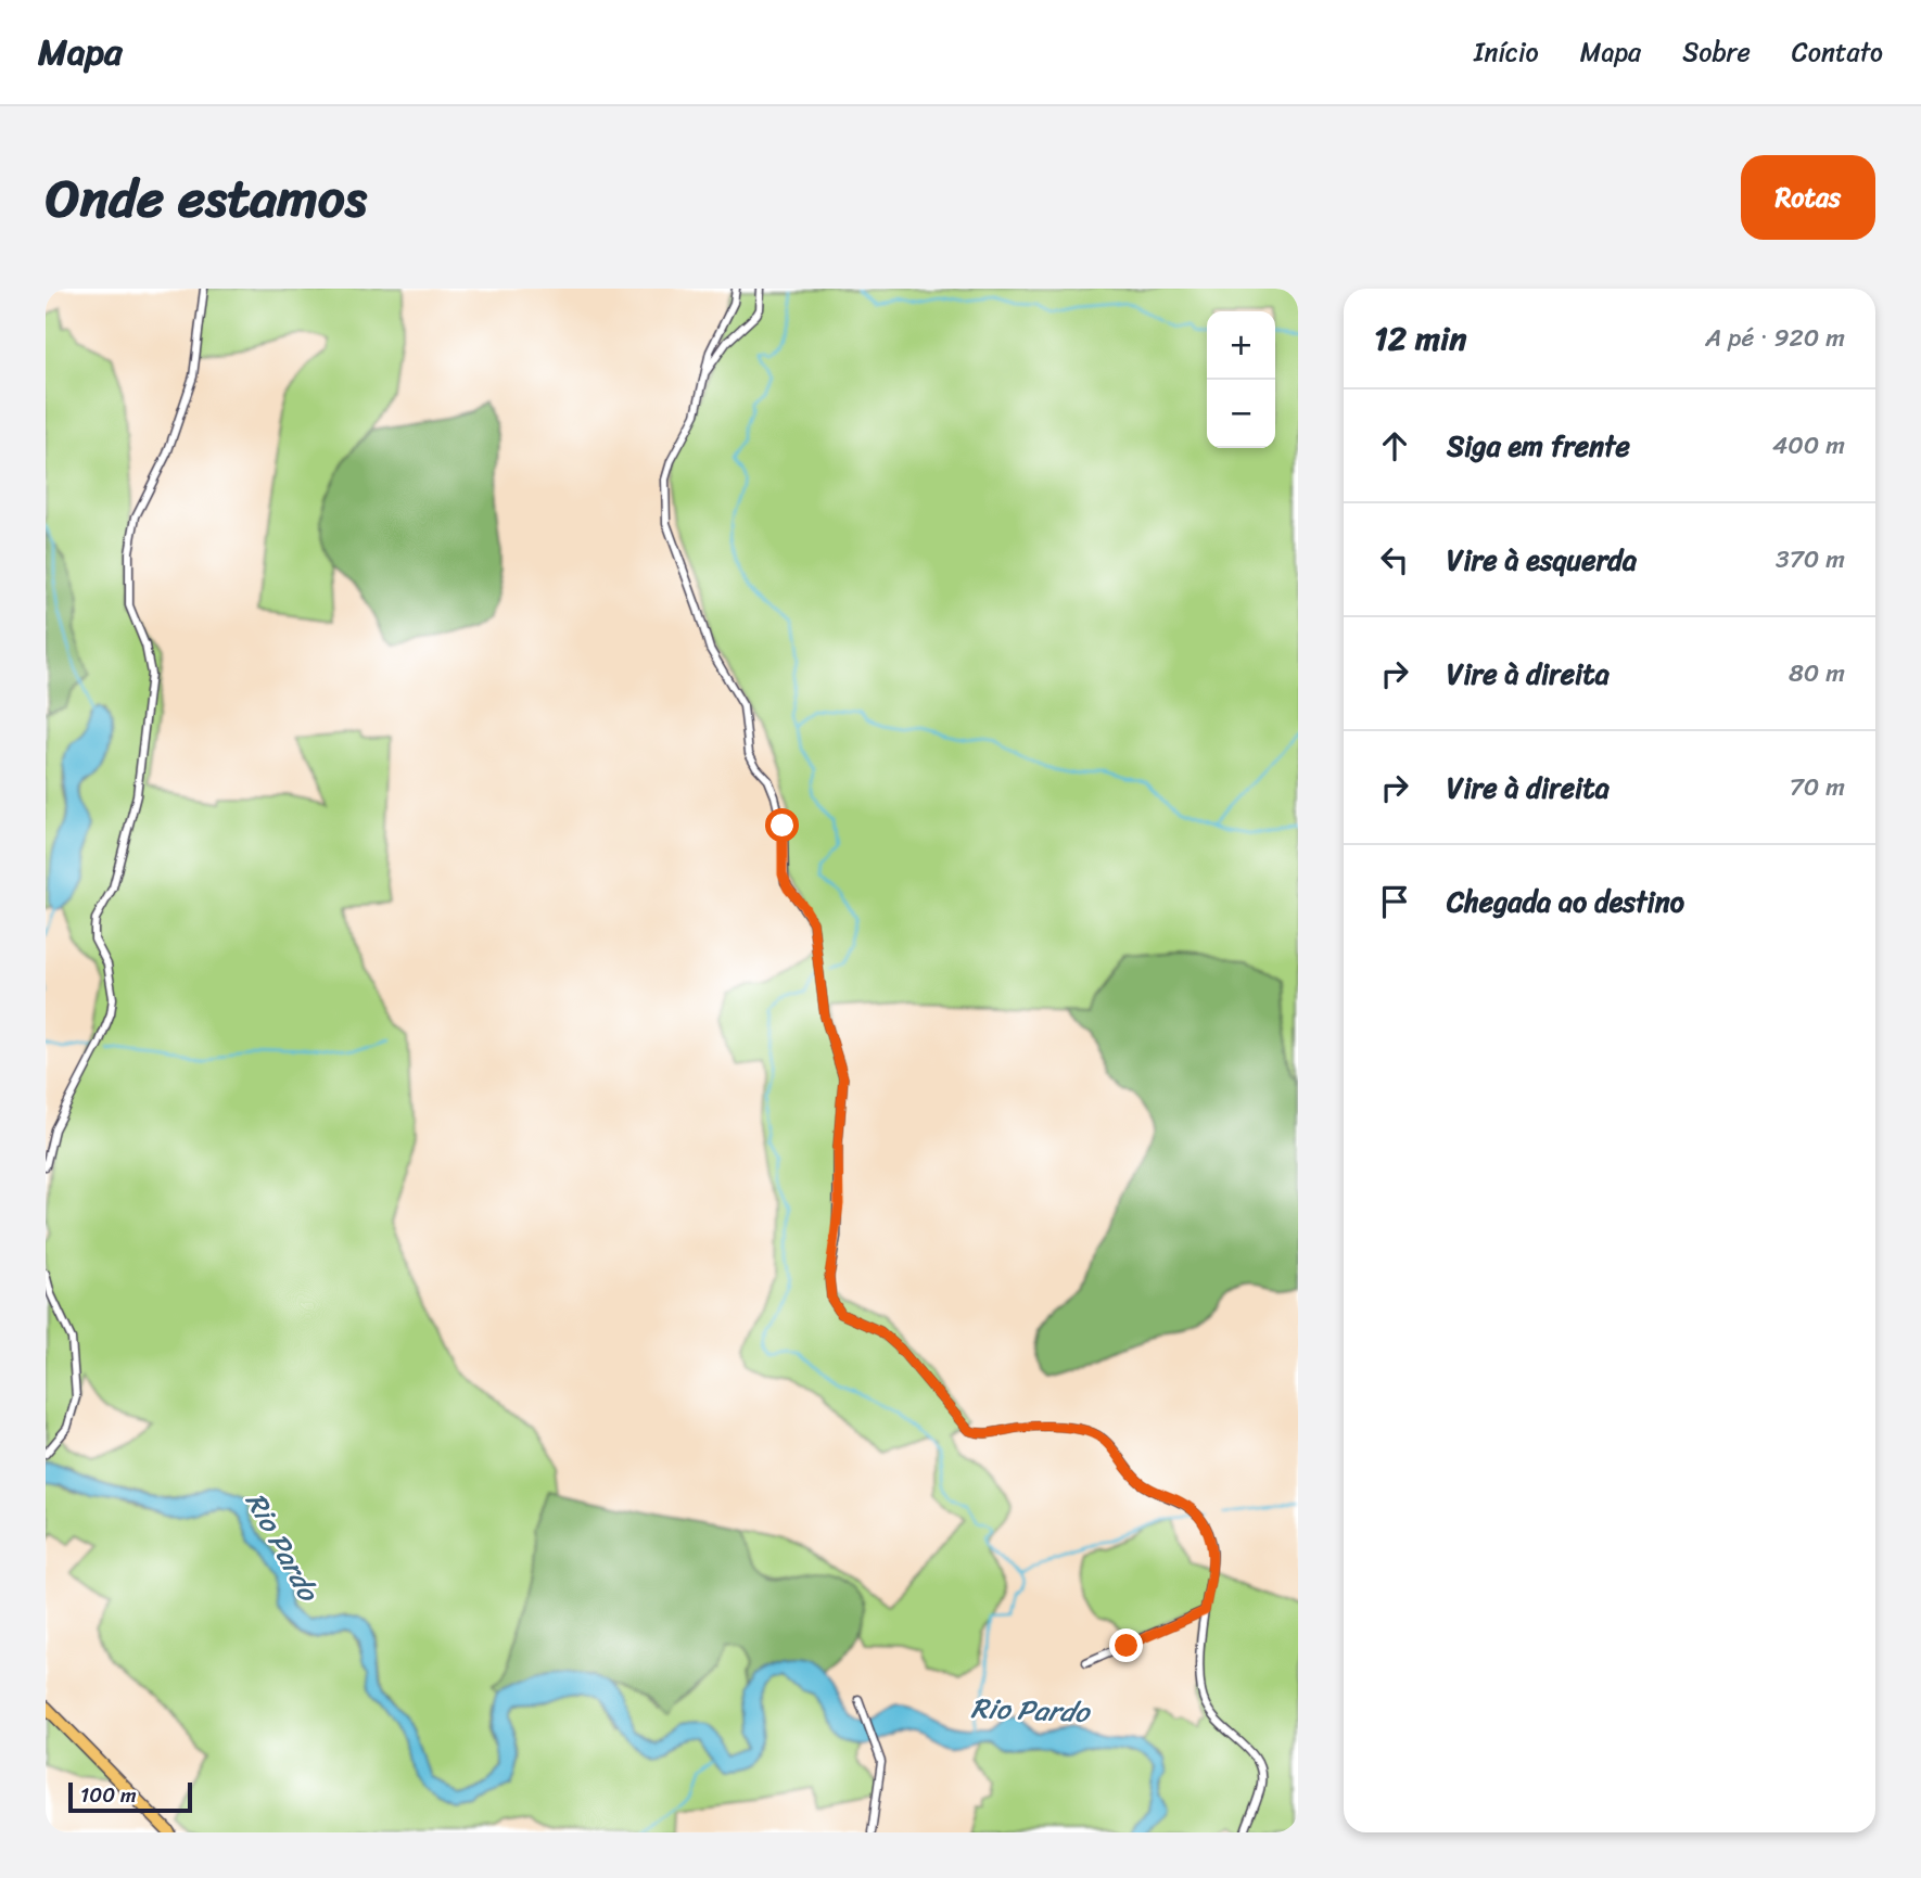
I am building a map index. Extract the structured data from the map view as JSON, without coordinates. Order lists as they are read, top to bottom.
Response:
{
  "water": ["Rio Pardo"],
  "scale_bar": "100 m",
  "page": {
    "header": "Mapa",
    "nav": [
      "Início",
      "Mapa",
      "Sobre",
      "Contato"
    ],
    "title": "Onde estamos",
    "buttons": "Rotas",
    "heading": ["12 min", "A pé · 920 m"],
    "map_buttons": ["+", "−"],
    "list": [
      ["Siga em frente", "400 m"],
      ["Vire à esquerda", "370 m"],
      ["Vire à direita", "80 m"],
      ["Vire à direita", "70 m"],
      "Chegada ao destino"
    ],
    "scale": "100 m"
  }
}
